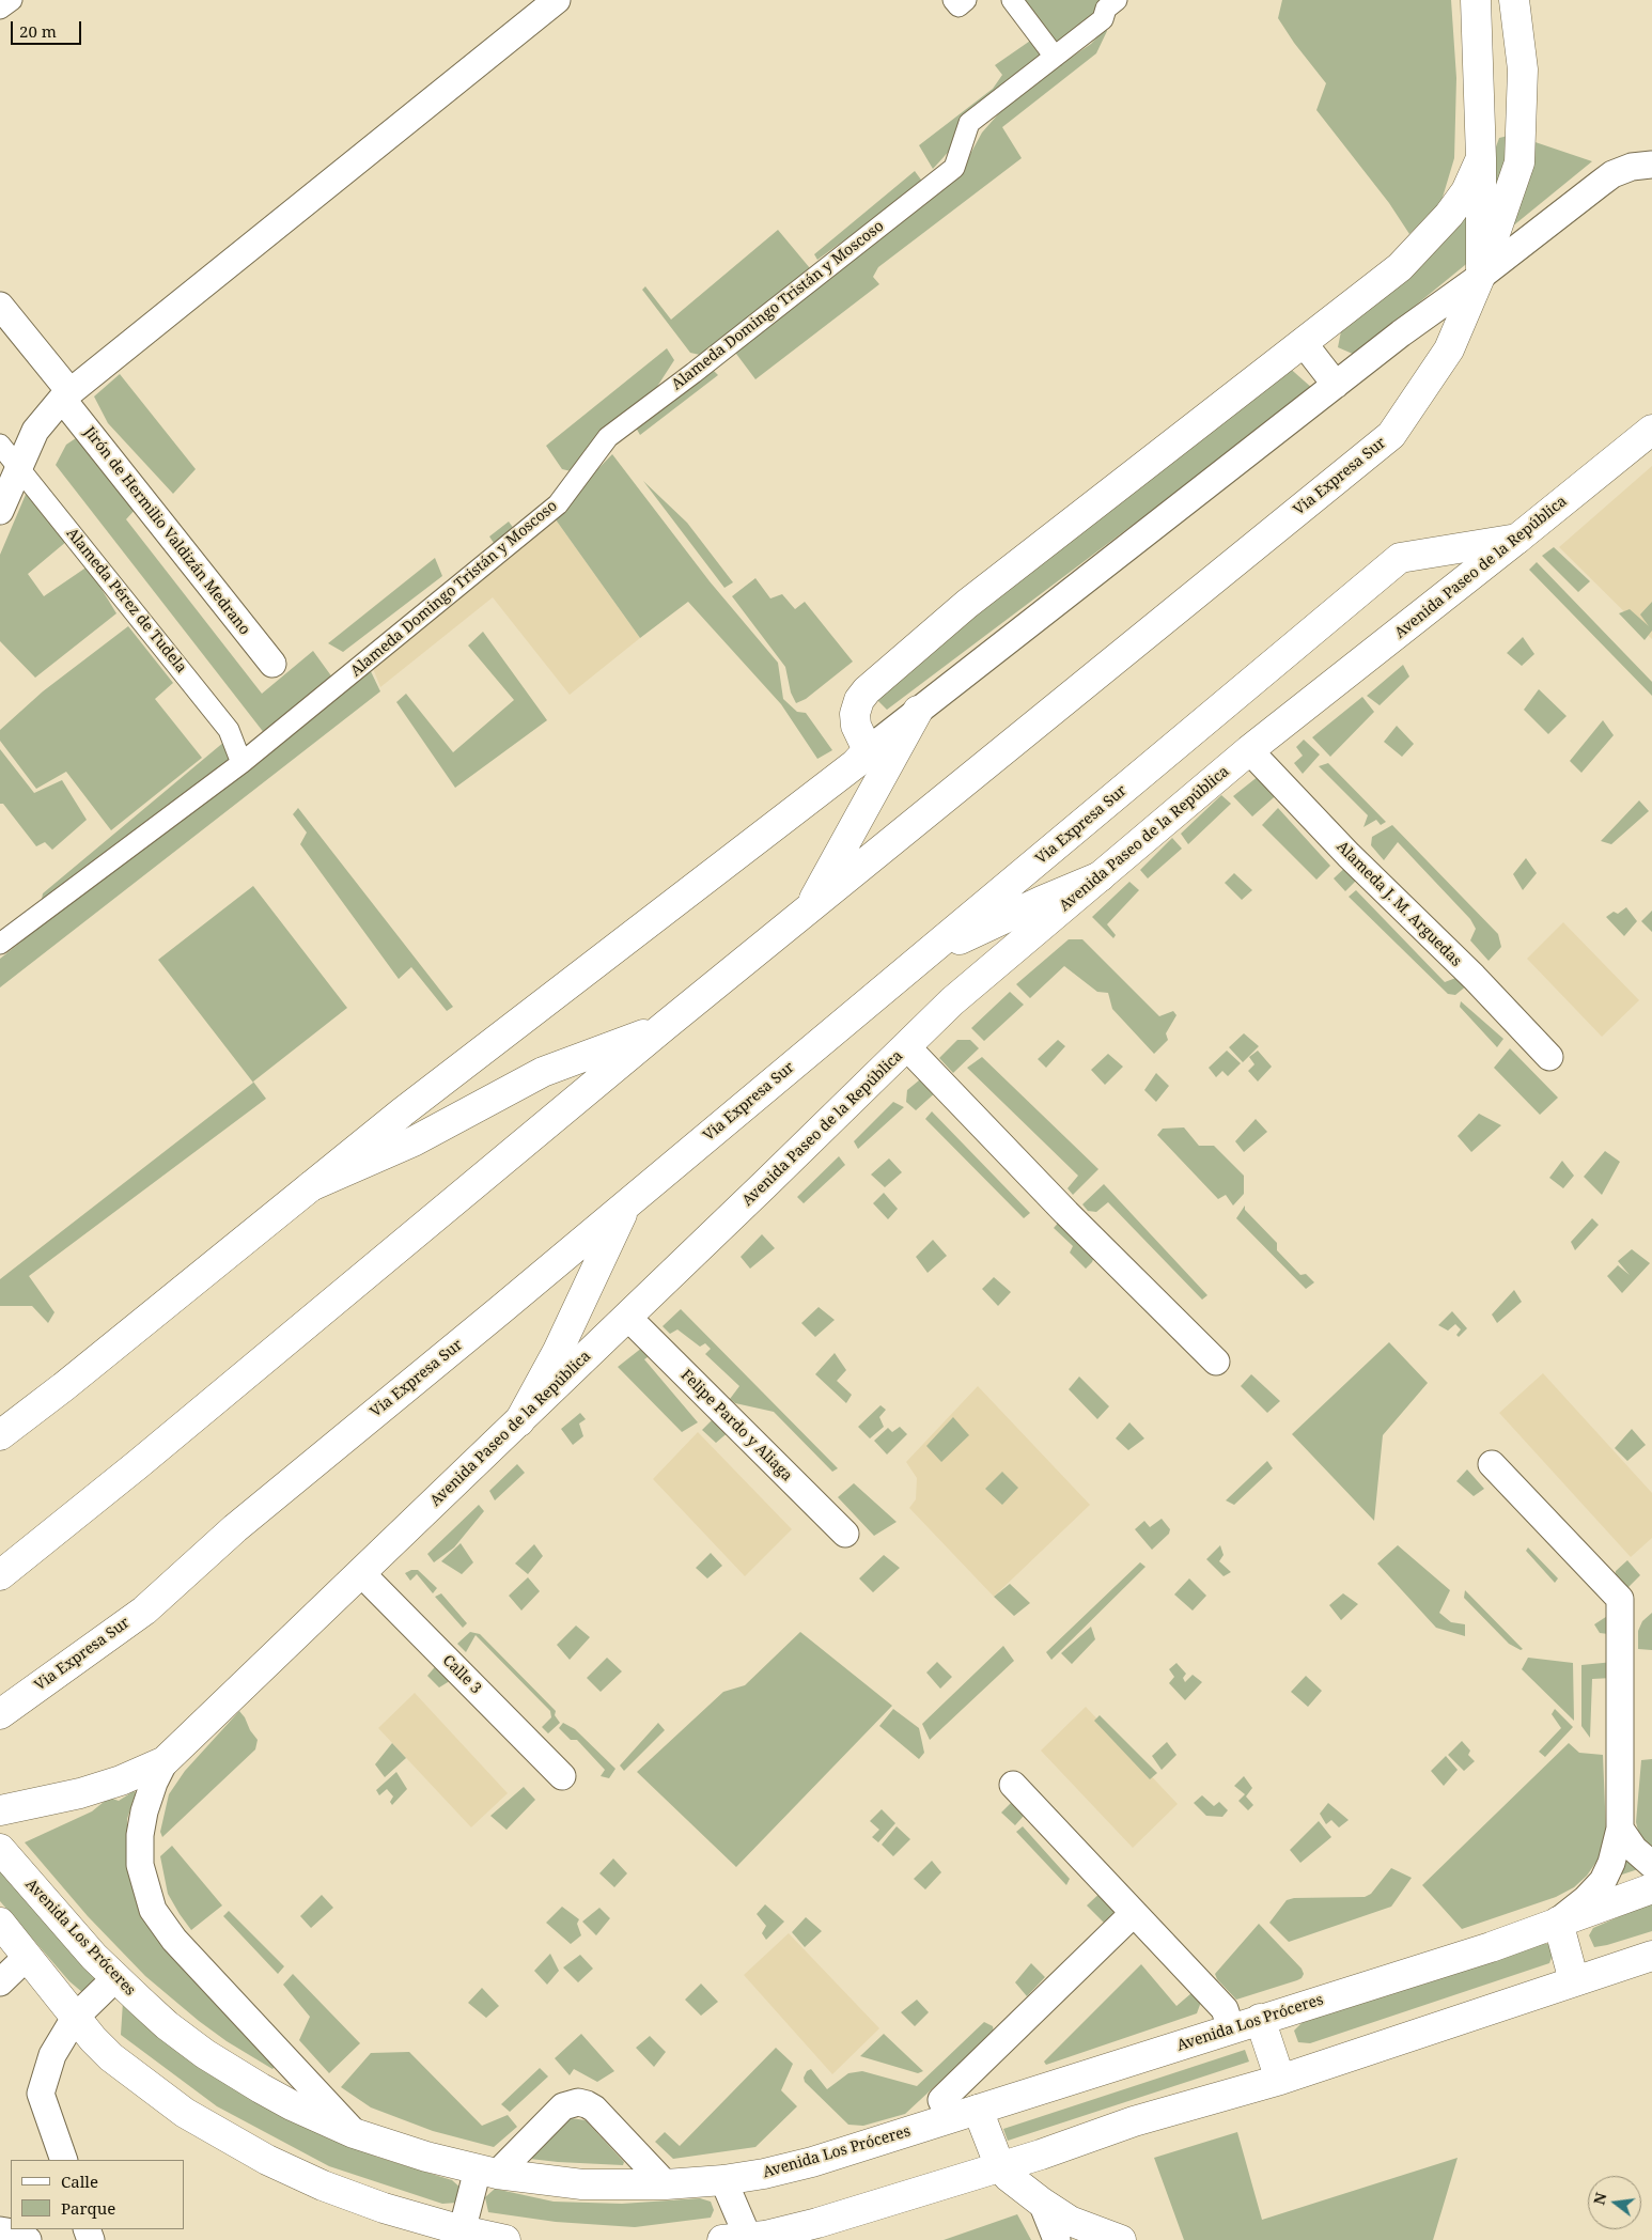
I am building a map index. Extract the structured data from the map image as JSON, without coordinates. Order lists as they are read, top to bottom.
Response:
{
  "streets": {
    "main road": ["Via Expresa Sur", "Avenida Paseo de la República", "Avenida Los Próceres"],
    "street": [
      "Alameda Domingo Tristán y Moscoso",
      "Jirón de Hermilio Valdizán Medrano",
      "Alameda Pérez de Tudela",
      "Alameda J. M. Arguedas",
      "Felipe Pardo y Aliaga",
      "Calle 3"
    ]
  },
  "crossings": [
    ["Alameda Domingo Tristán y Moscoso", "Alameda Pérez de Tudela"],
    ["Via Expresa Sur", "Avenida Paseo de la República"],
    ["Avenida Paseo de la República", "Alameda J. M. Arguedas"],
    ["Avenida Paseo de la República", "Felipe Pardo y Aliaga"],
    ["Avenida Paseo de la República", "Calle 3"]
  ],
  "legend": ["Calle", "Parque"],
  "scale_bar": "20 m",
  "north": "left"
}
